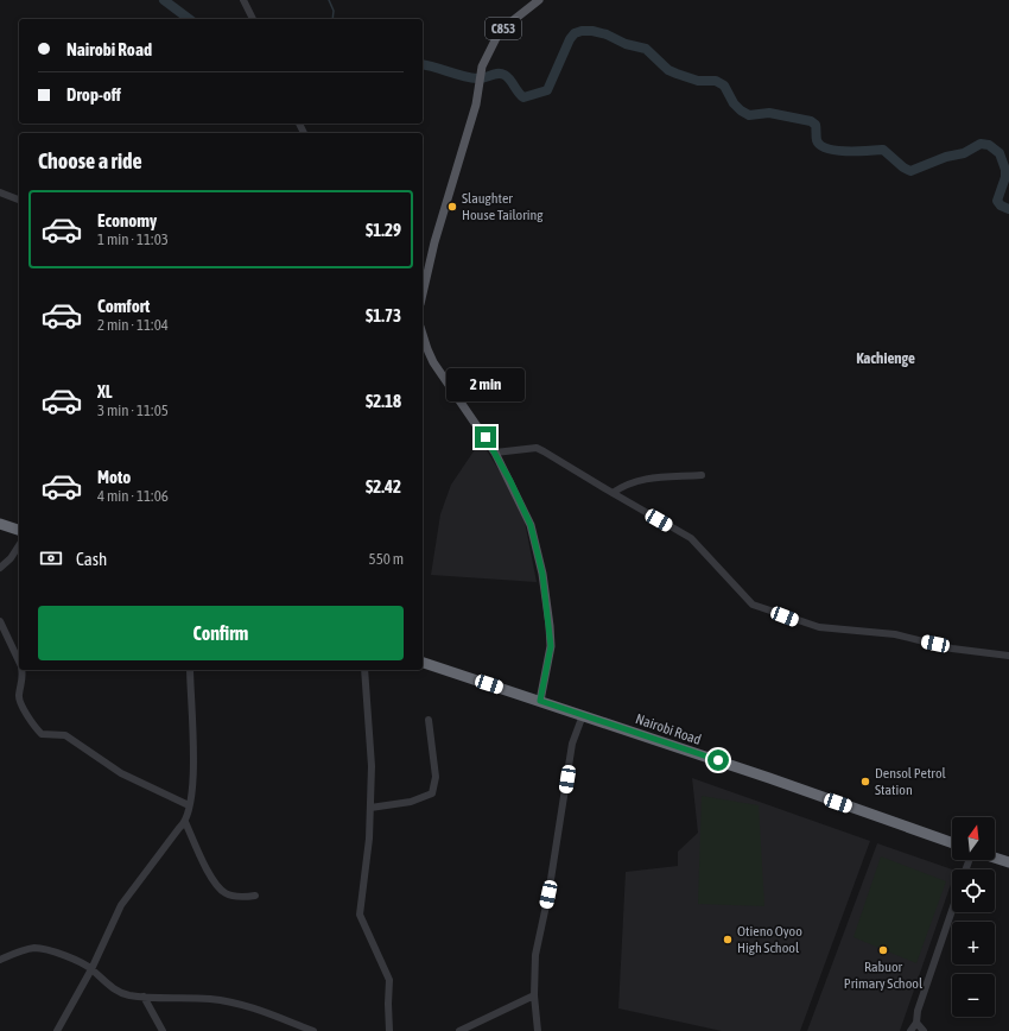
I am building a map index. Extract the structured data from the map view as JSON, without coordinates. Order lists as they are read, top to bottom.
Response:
{
  "streets": {
    "highway": ["Nairobi Road"],
    "main road": ["C853"]
  },
  "districts": ["Kachienge"],
  "places": [
    "Slaughter House Tailoring",
    "Densol Petrol Station",
    "Otieno Oyoo High School",
    "Rabuor Primary School"
  ],
  "north": "top",
  "page": {
    "banner": ["Nairobi Road", "Drop-off"],
    "heading": "Choose a ride",
    "list": [
      {
        "name": "Economy",
        "note": "1 min · 11:03",
        "value": "$1.29"
      },
      {
        "name": "Comfort",
        "note": "2 min · 11:04",
        "value": "$1.73"
      },
      {
        "name": "XL",
        "note": "3 min · 11:05",
        "value": "$2.18"
      },
      {
        "name": "Moto",
        "note": "4 min · 11:06",
        "value": "$2.42"
      }
    ],
    "bubble": "2 min",
    "pay": ["Cash", "550 m"],
    "buttons": "Confirm",
    "map_buttons": ["+", "−"]
  }
}
